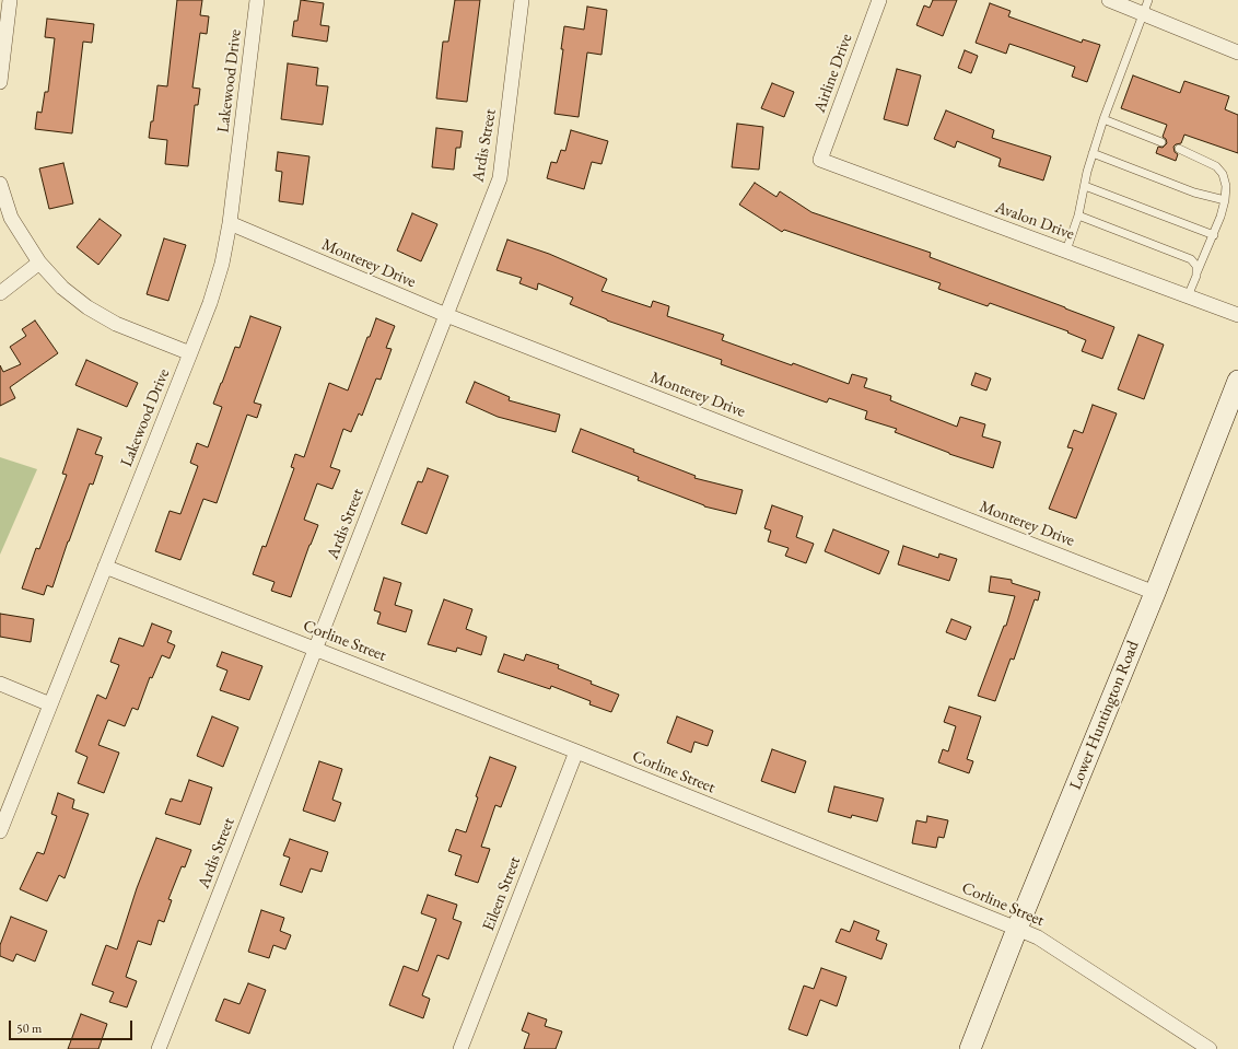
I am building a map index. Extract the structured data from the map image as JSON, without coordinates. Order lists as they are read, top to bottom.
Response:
{
  "streets": {
    "main road": ["Lower Huntington Road"],
    "street": [
      "Airline Drive",
      "Lakewood Drive",
      "Ardis Street",
      "Avalon Drive",
      "Monterey Drive",
      "Corline Street",
      "Eileen Street"
    ]
  },
  "crossings": [
    ["Airline Drive", "Avalon Drive"],
    ["Lakewood Drive", "Monterey Drive"],
    ["Lakewood Drive", "Corline Street"],
    ["Ardis Street", "Monterey Drive"],
    ["Ardis Street", "Corline Street"],
    ["Monterey Drive", "Lower Huntington Road"],
    ["Corline Street", "Lower Huntington Road"],
    ["Corline Street", "Eileen Street"]
  ],
  "scale_bar": "50 m"
}
